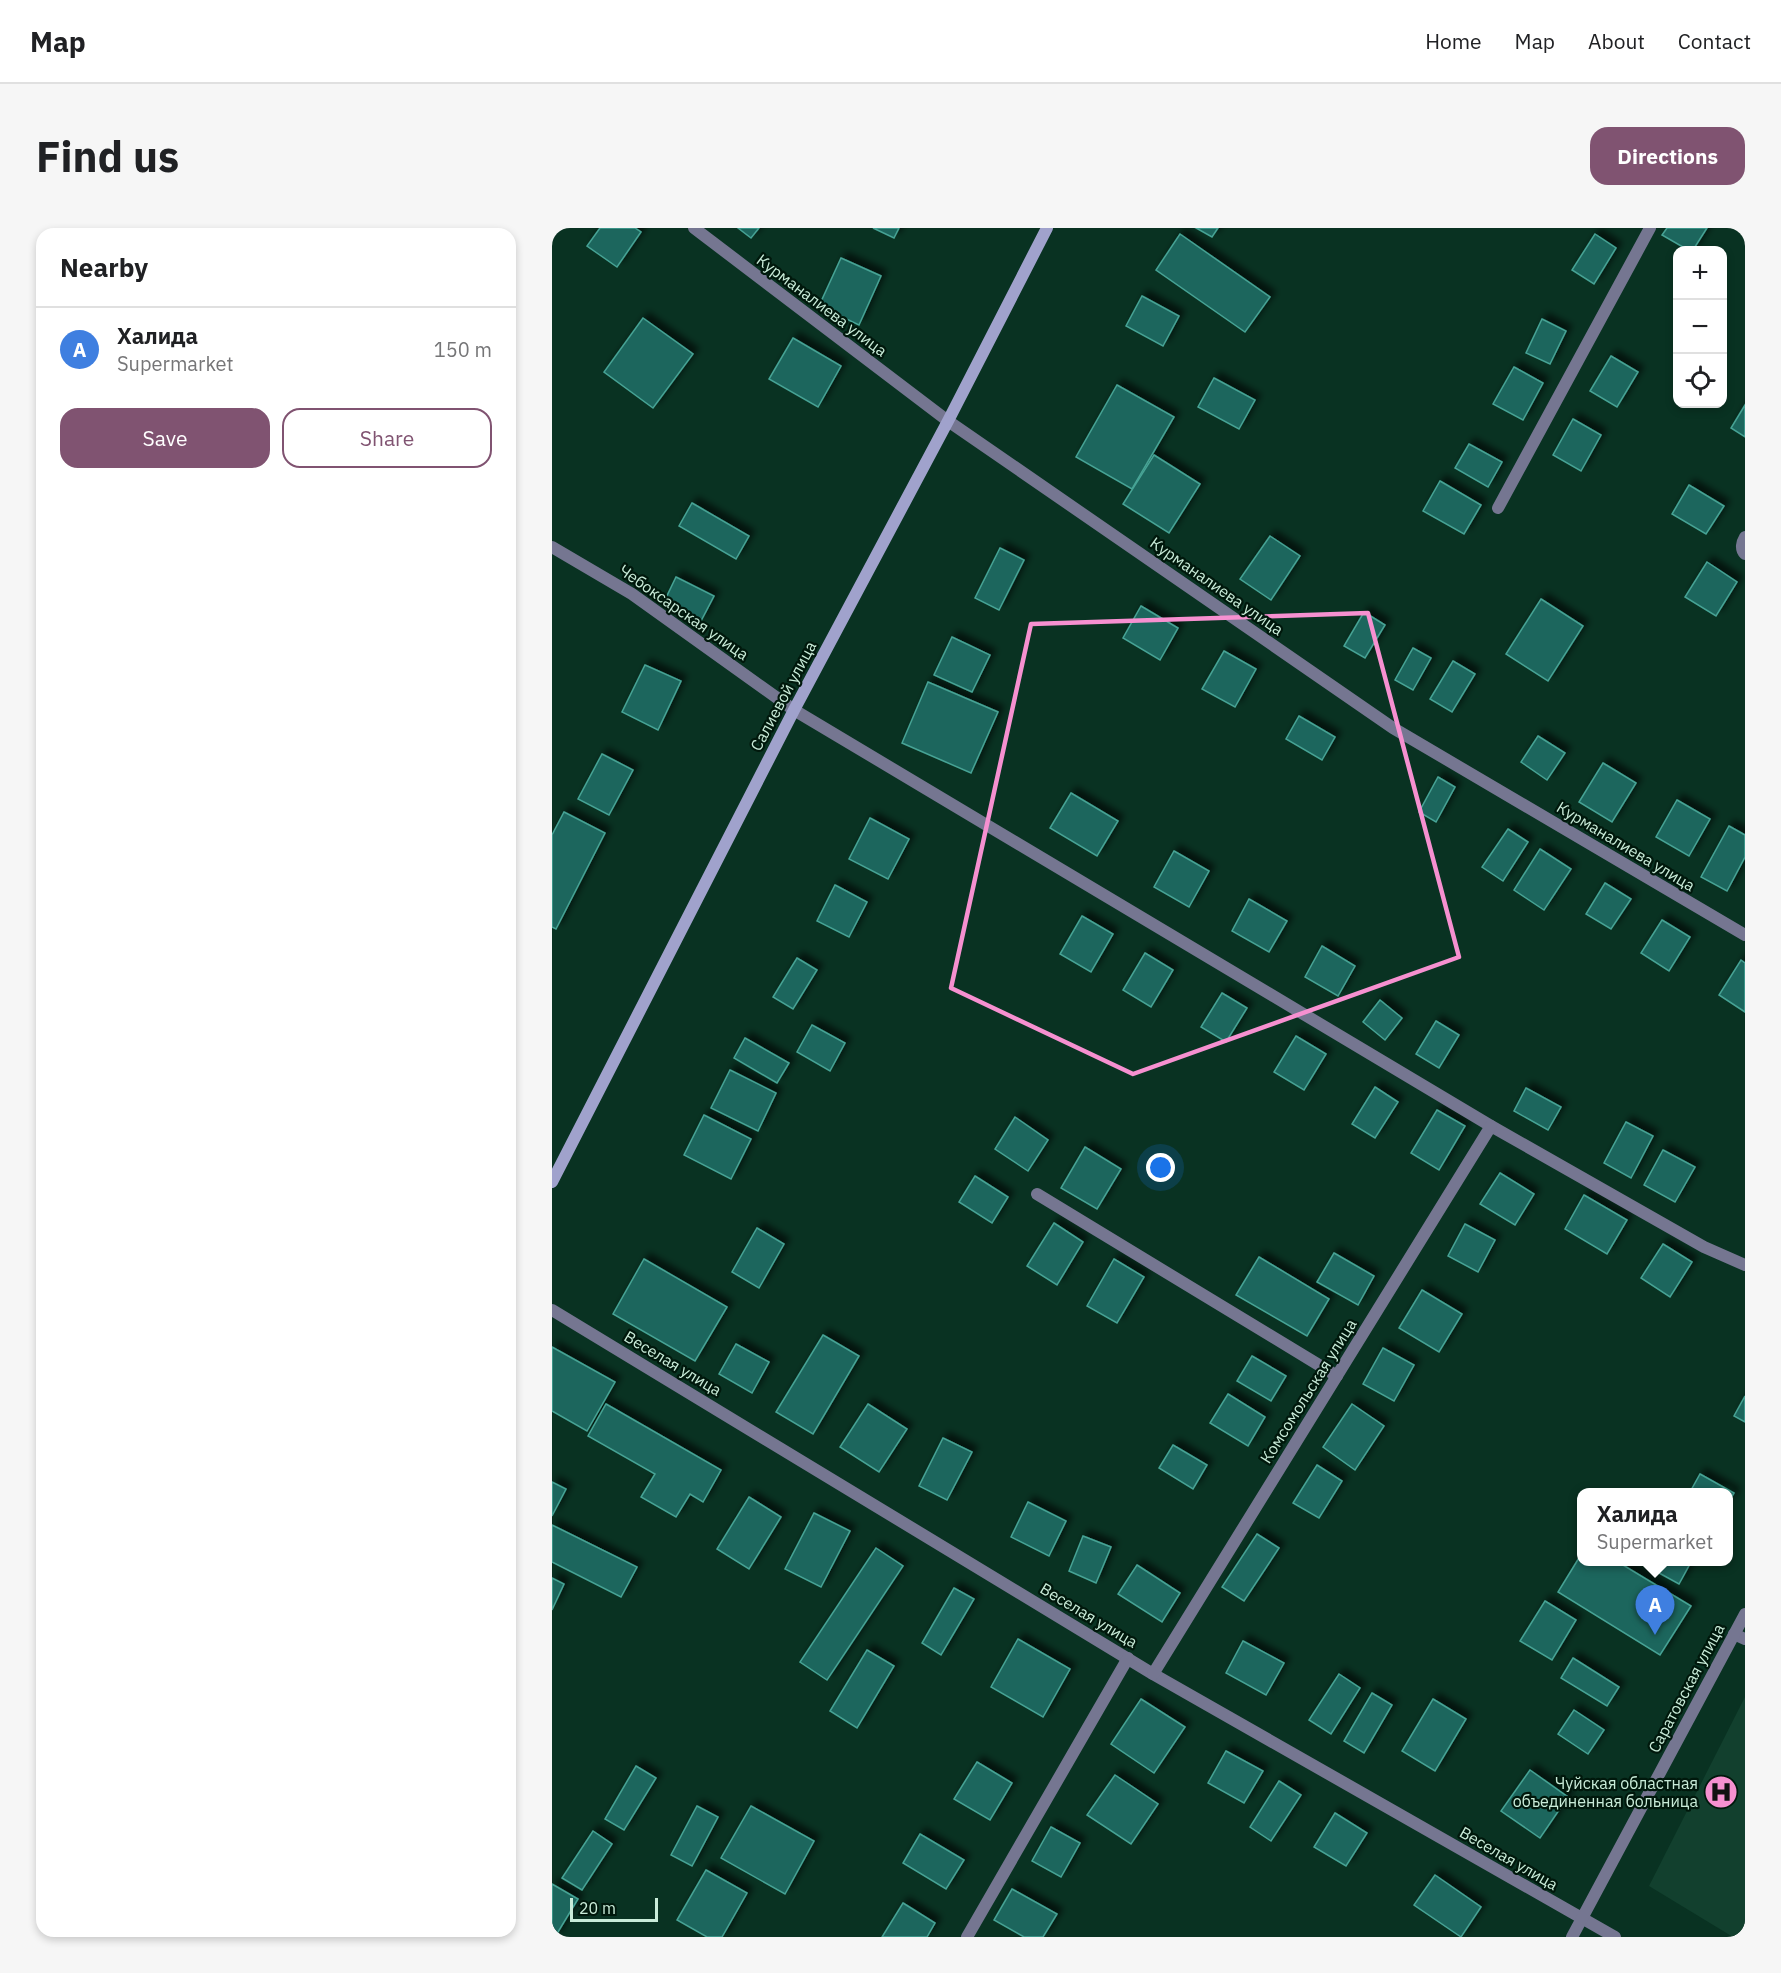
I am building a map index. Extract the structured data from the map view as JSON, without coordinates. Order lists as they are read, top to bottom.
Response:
{
  "streets": {
    "main road": ["Салиевой улица"],
    "street": [
      "Курманалиева улица",
      "Чебоксарская улица",
      "Веселая улица",
      "Комсомольская улица",
      "Саратовская улица"
    ]
  },
  "crossings": [
    ["Курманалиева улица", "Салиевой улица"],
    ["Чебоксарская улица", "Салиевой улица"],
    ["Чебоксарская улица", "Комсомольская улица"],
    ["Веселая улица", "Комсомольская улица"],
    ["Веселая улица", "Саратовская улица"]
  ],
  "places": {
    "hospital": ["Чуйская областная объединенная больница"]
  },
  "scale_bar": "20 m",
  "page": {
    "header": "Map",
    "nav": [
      "Home",
      "Map",
      "About",
      "Contact"
    ],
    "buttons": [
      "Directions",
      ["Save", "Share"]
    ],
    "title": "Find us",
    "heading": "Nearby",
    "map_buttons": ["+", "−"],
    "list": [
      {
        "mark": "A",
        "name": "Халида",
        "note": "Supermarket",
        "value": "150 m"
      }
    ],
    "popup": ["Халида", "Supermarket"],
    "pins": "A",
    "scale": "20 m"
  }
}
